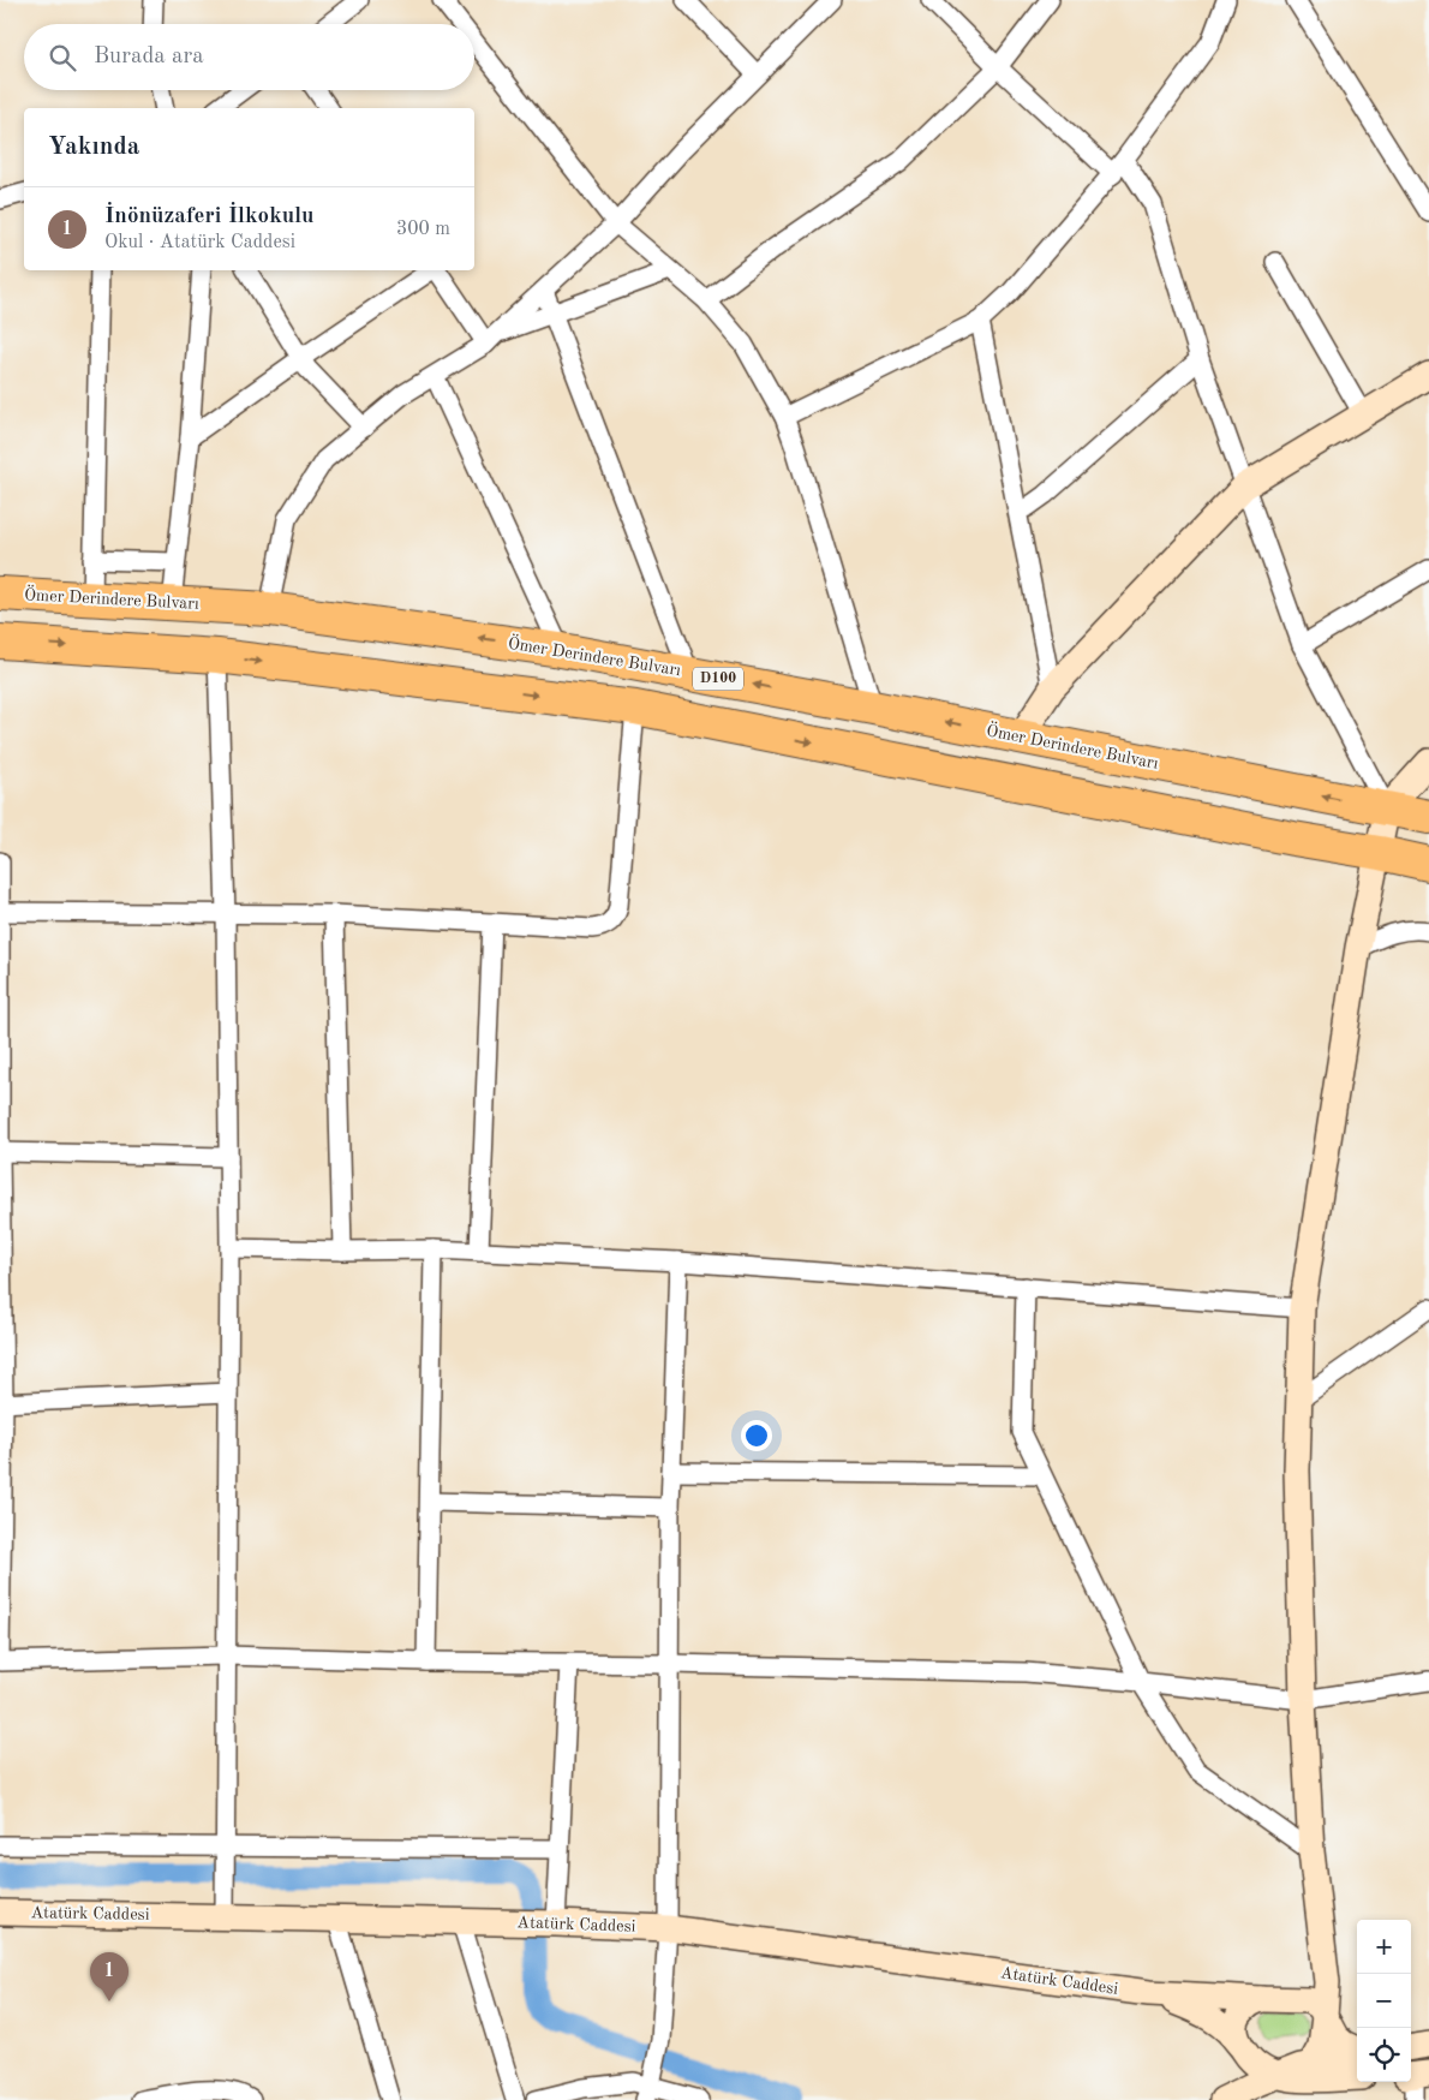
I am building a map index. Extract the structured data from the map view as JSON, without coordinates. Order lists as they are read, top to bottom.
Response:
{
  "streets": {
    "highway": ["Ömer Derindere Bulvarı", "D100"],
    "street": ["Atatürk Caddesi"]
  },
  "page": {
    "search": "Burada ara",
    "heading": "Yakında",
    "list": [
      {
        "mark": "1",
        "name": "İnönüzaferi İlkokulu",
        "note": "Okul · Atatürk Caddesi",
        "value": "300 m"
      }
    ],
    "map_buttons": ["+", "−"],
    "pins": "1"
  }
}
